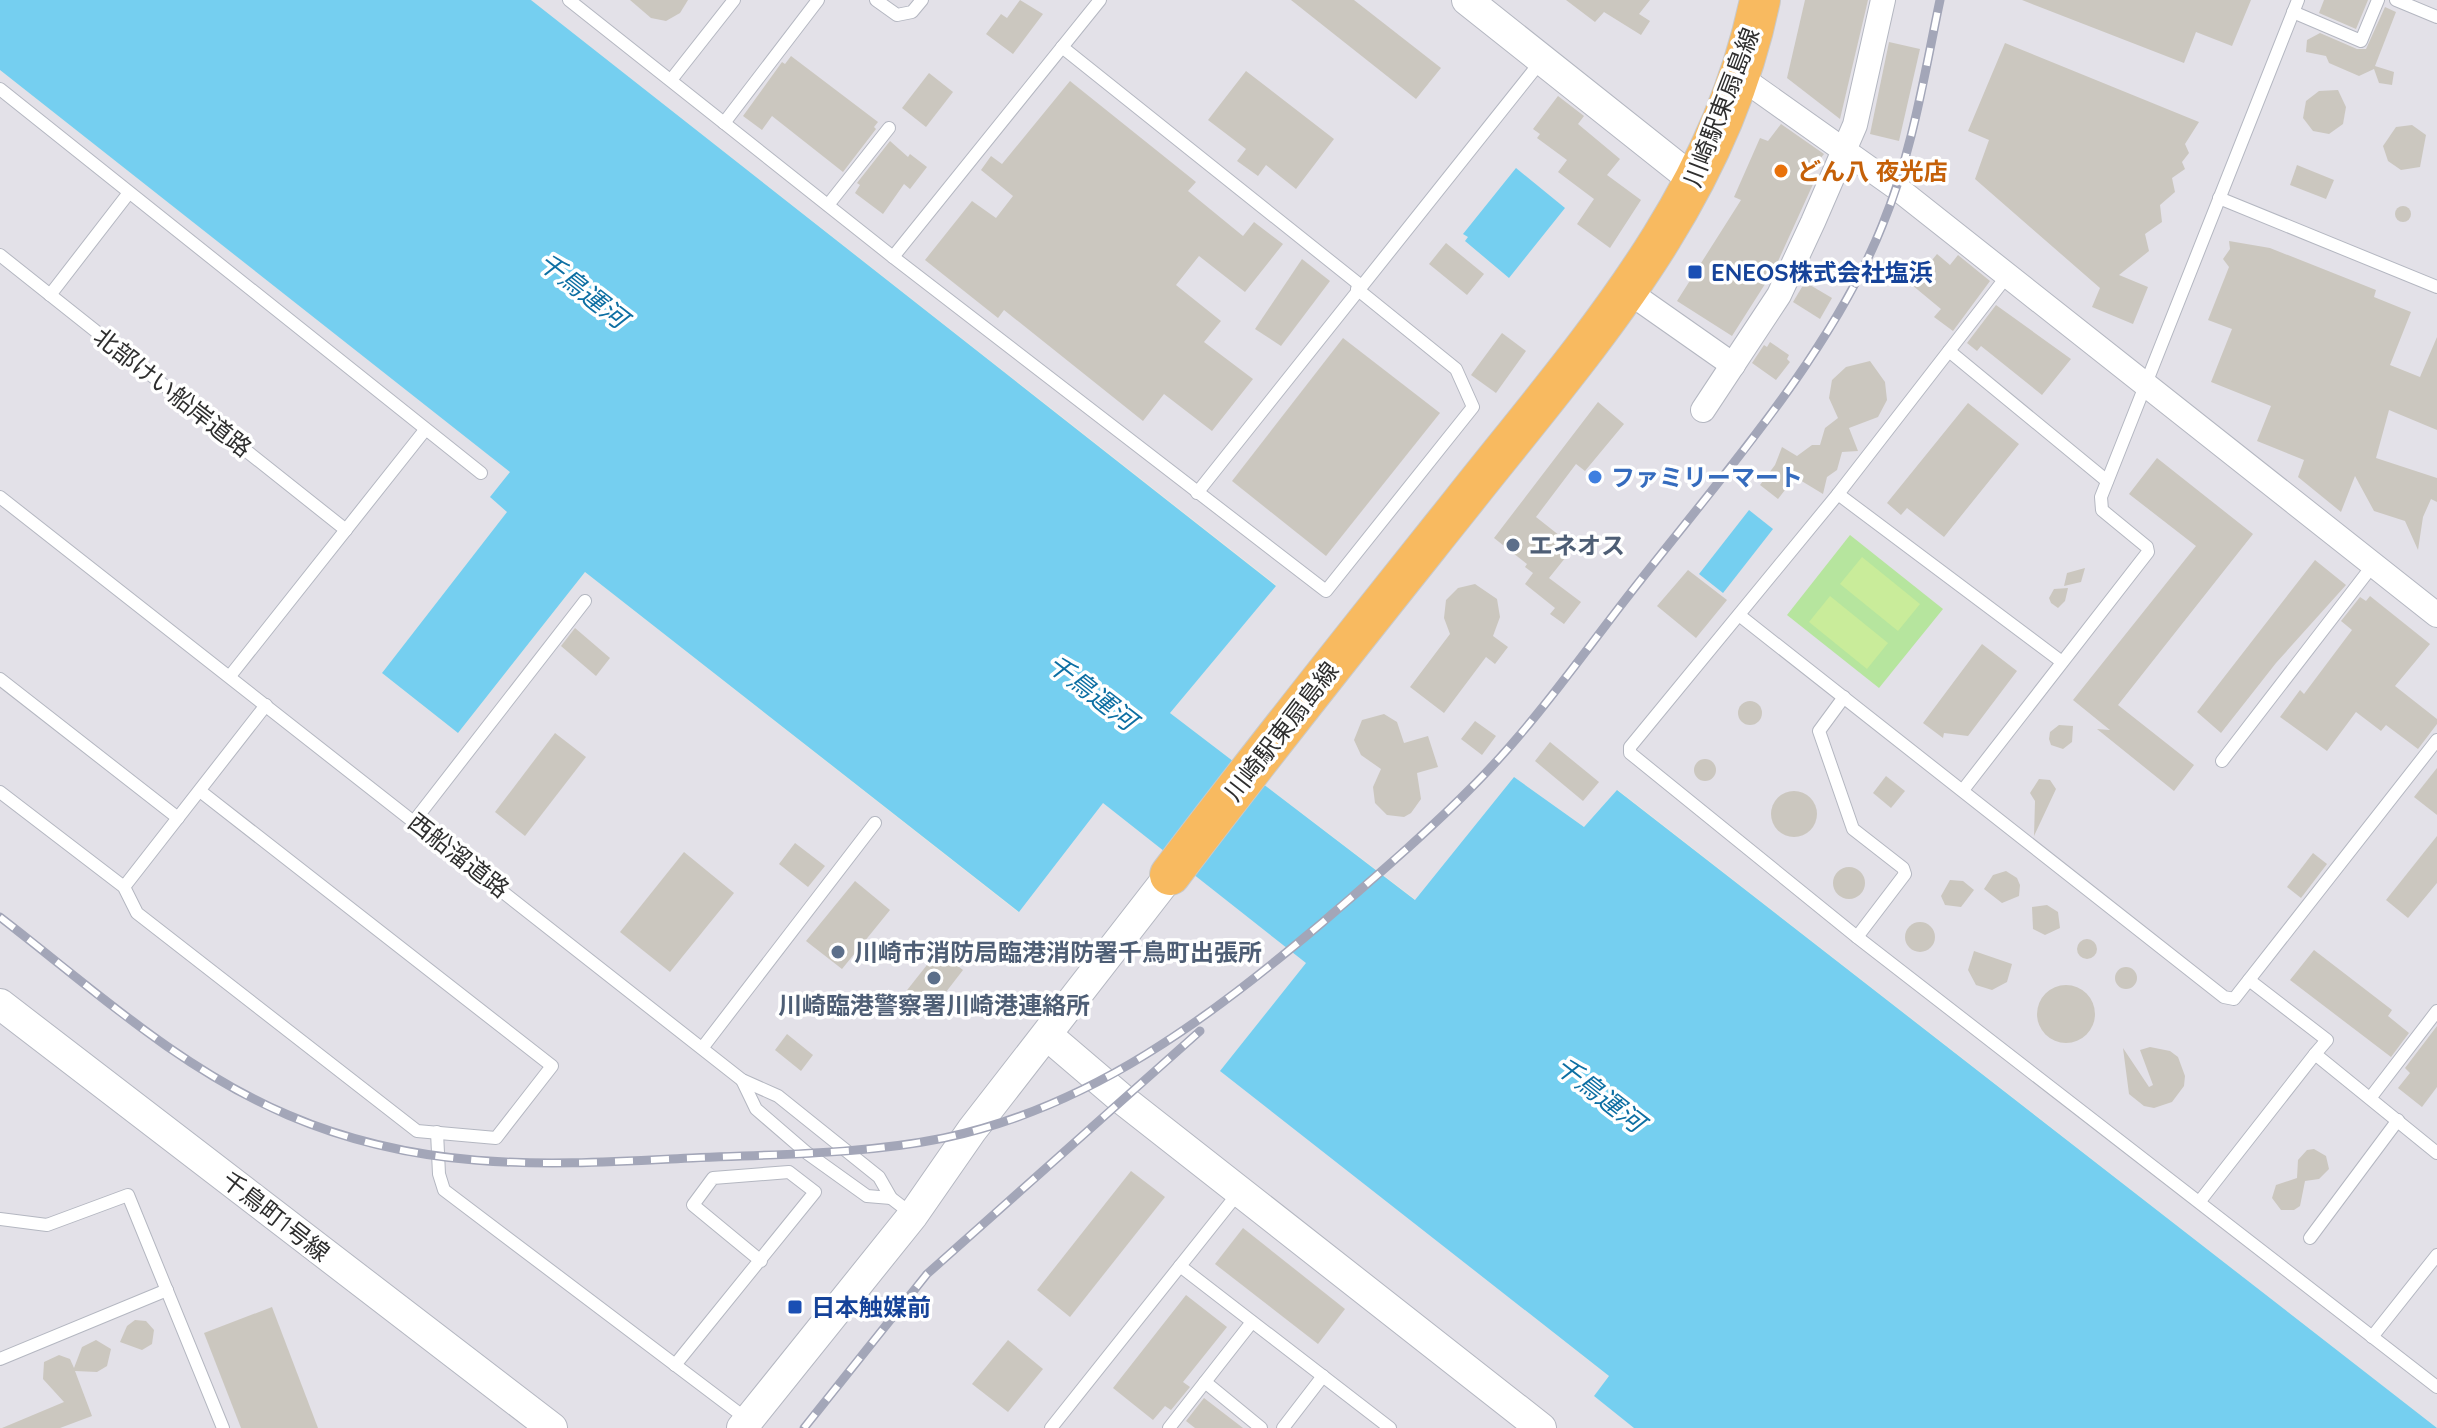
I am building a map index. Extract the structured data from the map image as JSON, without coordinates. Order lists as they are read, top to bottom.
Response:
{
  "streets": {
    "highway": ["川崎駅東扇島線"],
    "street": ["千鳥町1号線"],
    "lane": ["北部けい船岸道路", "西船溜道路"]
  },
  "crossings": [
    ["川崎駅東扇島線", "西船溜道路"]
  ],
  "water": ["千鳥運河"],
  "places": {
    "other": [
      "どん八 夜光店",
      "ファミリーマート",
      "エネオス",
      "川崎市消防局臨港消防署千鳥町出張所",
      "川崎臨港警察署川崎港連絡所"
    ],
    "transit": ["ENEOS株式会社塩浜", "日本触媒前"]
  }
}
